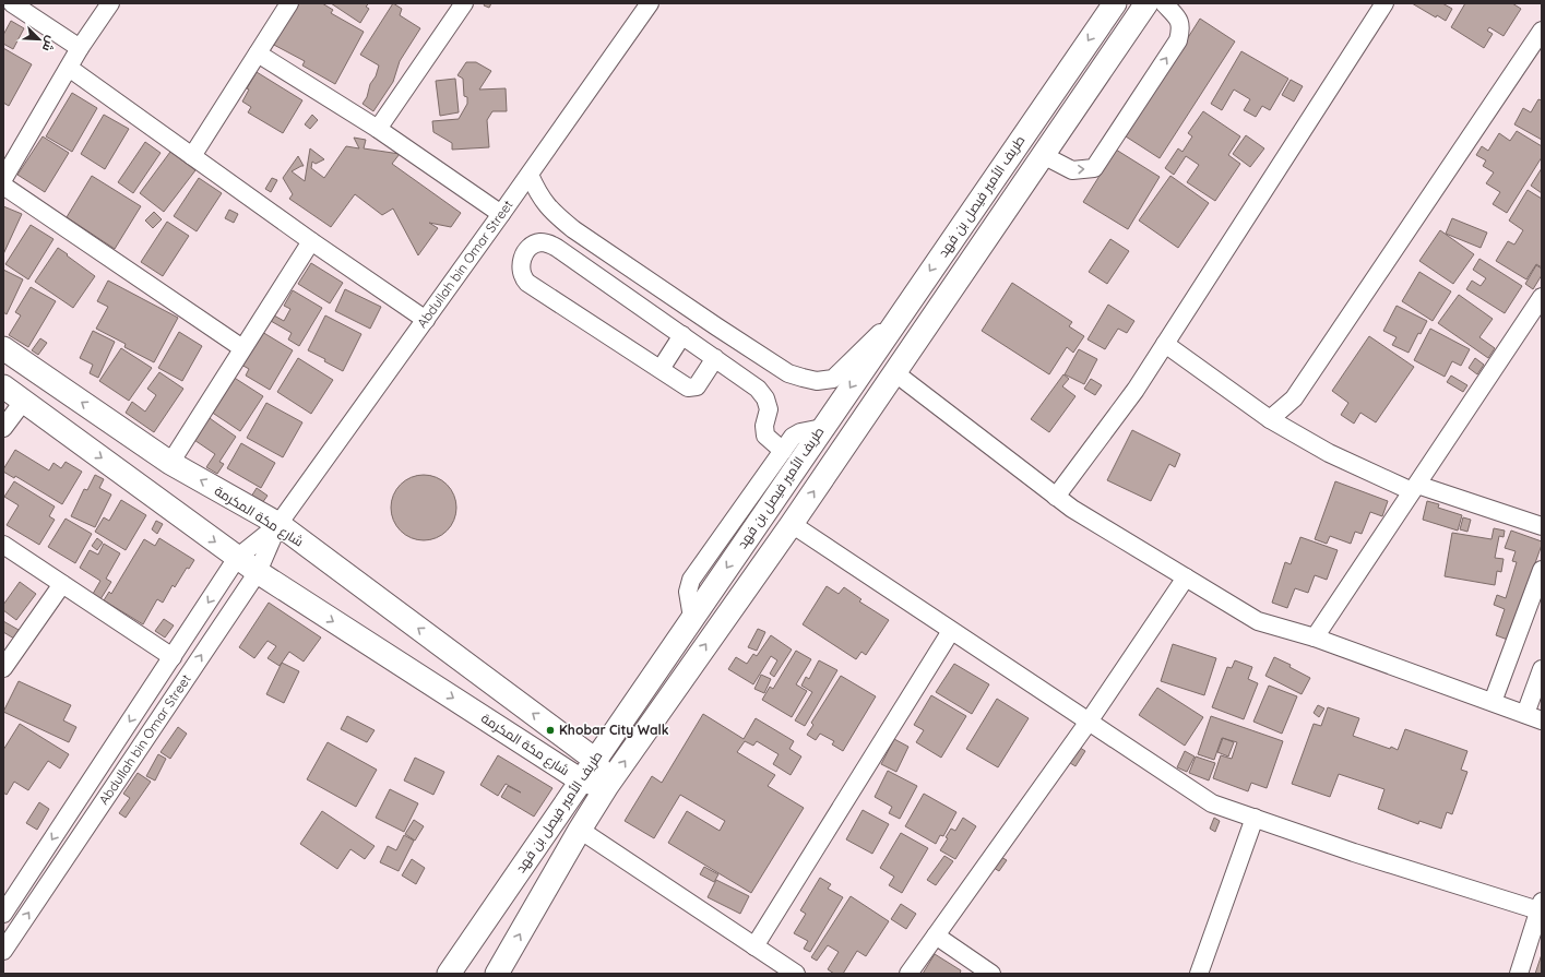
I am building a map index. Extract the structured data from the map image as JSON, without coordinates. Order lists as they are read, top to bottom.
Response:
{
  "streets": {
    "main road": ["طريف الأمير فيصل بن فهد", "شارع مكة المكرمة"],
    "street": ["Abdullah bin Omar Street"]
  },
  "crossings": [
    ["طريف الأمير فيصل بن فهد", "شارع مكة المكرمة"],
    ["Abdullah bin Omar Street", "شارع مكة المكرمة"]
  ],
  "places": ["Khobar City Walk"],
  "north": "bottom right"
}
